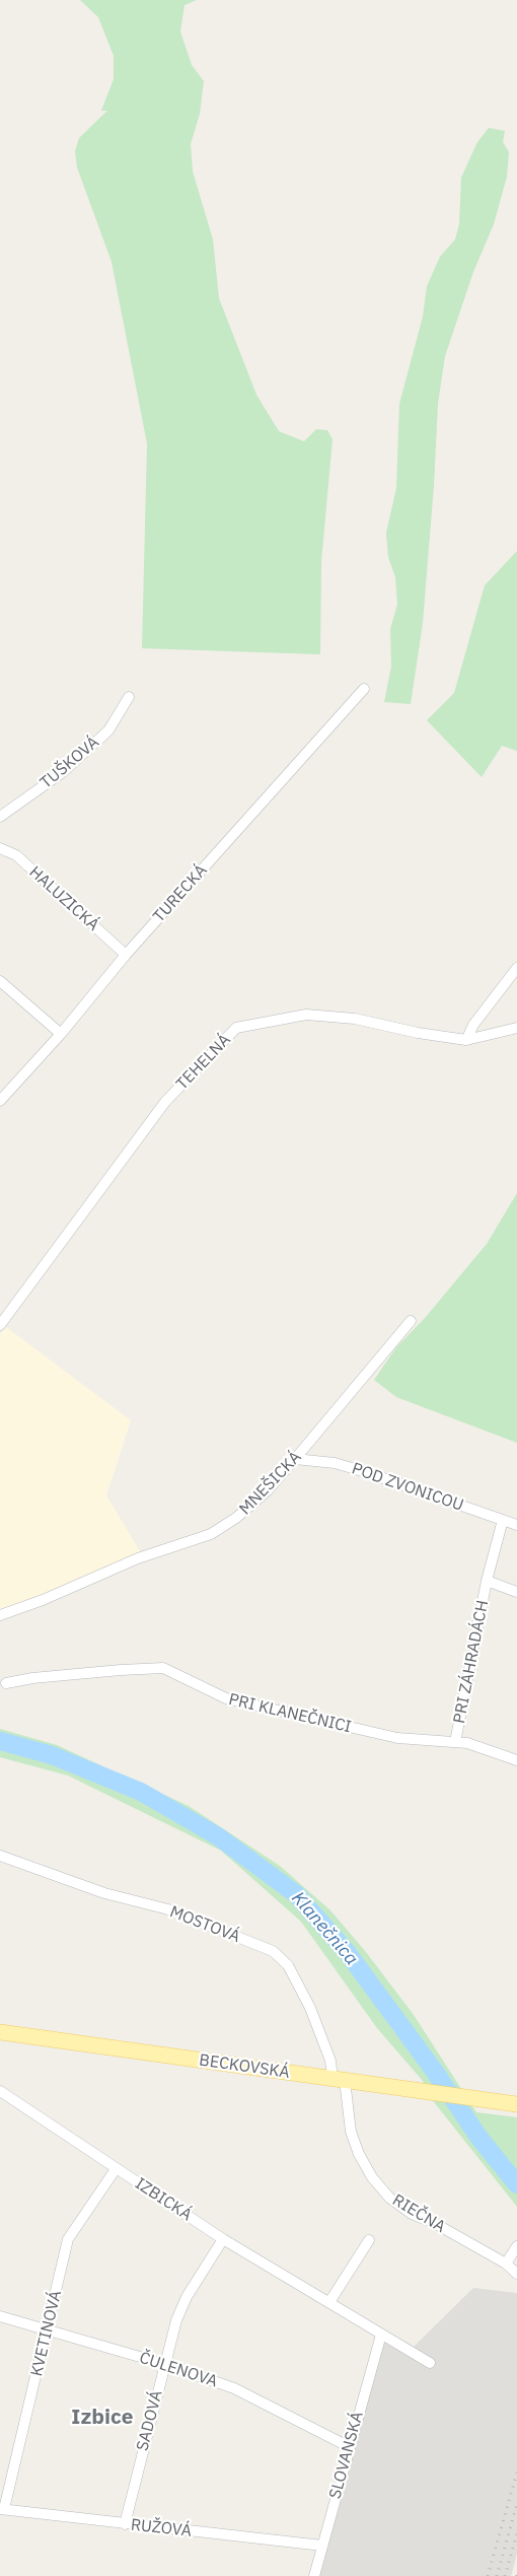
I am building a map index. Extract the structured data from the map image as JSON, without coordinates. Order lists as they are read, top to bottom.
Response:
{
  "streets": {
    "main road": ["BECKOVSKÁ"],
    "street": [
      "TUŠKOVÁ",
      "TURECKÁ",
      "HALUZICKÁ",
      "TEHELNÁ",
      "MNEŠICKÁ",
      "POD ZVONICOU",
      "PRI ZÁHRADÁCH",
      "PRI KLANEČNICI",
      "MOSTOVÁ",
      "IZBICKÁ",
      "RIEČNA",
      "KVETINOVÁ",
      "ČULENOVA",
      "SADOVÁ",
      "SLOVANSKÁ",
      "RUŽOVÁ"
    ]
  },
  "crossings": [
    ["TURECKÁ", "HALUZICKÁ"],
    ["MNEŠICKÁ", "POD ZVONICOU"],
    ["POD ZVONICOU", "PRI ZÁHRADÁCH"],
    ["PRI ZÁHRADÁCH", "PRI KLANEČNICI"],
    ["MOSTOVÁ", "BECKOVSKÁ"],
    ["MOSTOVÁ", "RIEČNA"],
    ["BECKOVSKÁ", "RIEČNA"],
    ["IZBICKÁ", "KVETINOVÁ"],
    ["IZBICKÁ", "SADOVÁ"],
    ["IZBICKÁ", "SLOVANSKÁ"],
    ["KVETINOVÁ", "ČULENOVA"],
    ["KVETINOVÁ", "RUŽOVÁ"],
    ["ČULENOVA", "SADOVÁ"],
    ["ČULENOVA", "SLOVANSKÁ"],
    ["SADOVÁ", "RUŽOVÁ"],
    ["SLOVANSKÁ", "RUŽOVÁ"]
  ],
  "districts": ["Izbice"],
  "water": ["Klanečnica"]
}
